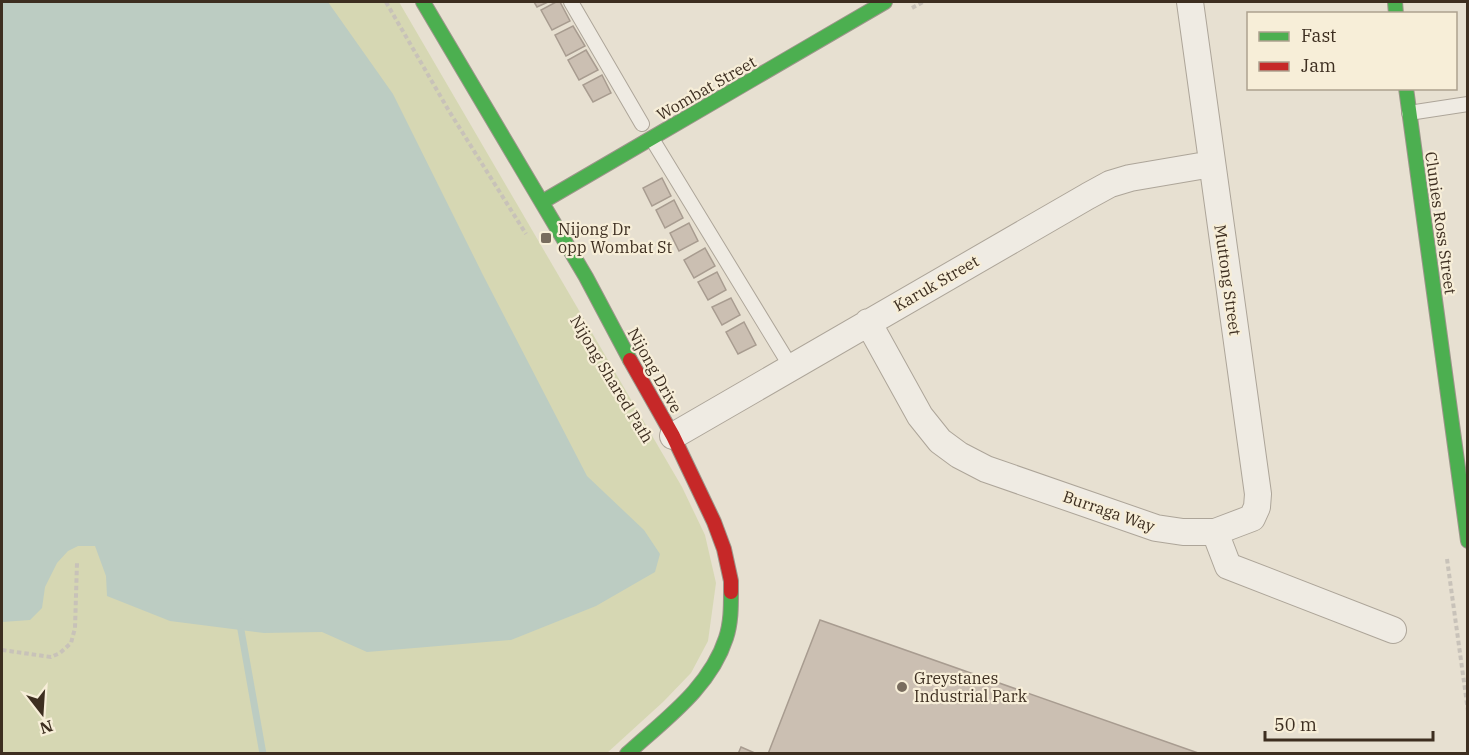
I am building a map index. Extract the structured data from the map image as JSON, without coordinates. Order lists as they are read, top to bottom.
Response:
{
  "streets": {
    "street": [
      "Wombat Street",
      "Clunies Ross Street",
      "Muttong Street",
      "Karuk Street",
      "Nijong Drive",
      "Burraga Way"
    ]
  },
  "crossings": [
    ["Wombat Street", "Nijong Drive"],
    ["Muttong Street", "Karuk Street"],
    ["Muttong Street", "Burraga Way"],
    ["Karuk Street", "Nijong Drive"],
    ["Karuk Street", "Burraga Way"]
  ],
  "places": {
    "transit": ["Nijong Dr opp Wombat St"],
    "other": ["Greystanes Industrial Park"]
  },
  "legend": ["Fast", "Jam"],
  "scale_bar": "50 m",
  "north": "bottom"
}
